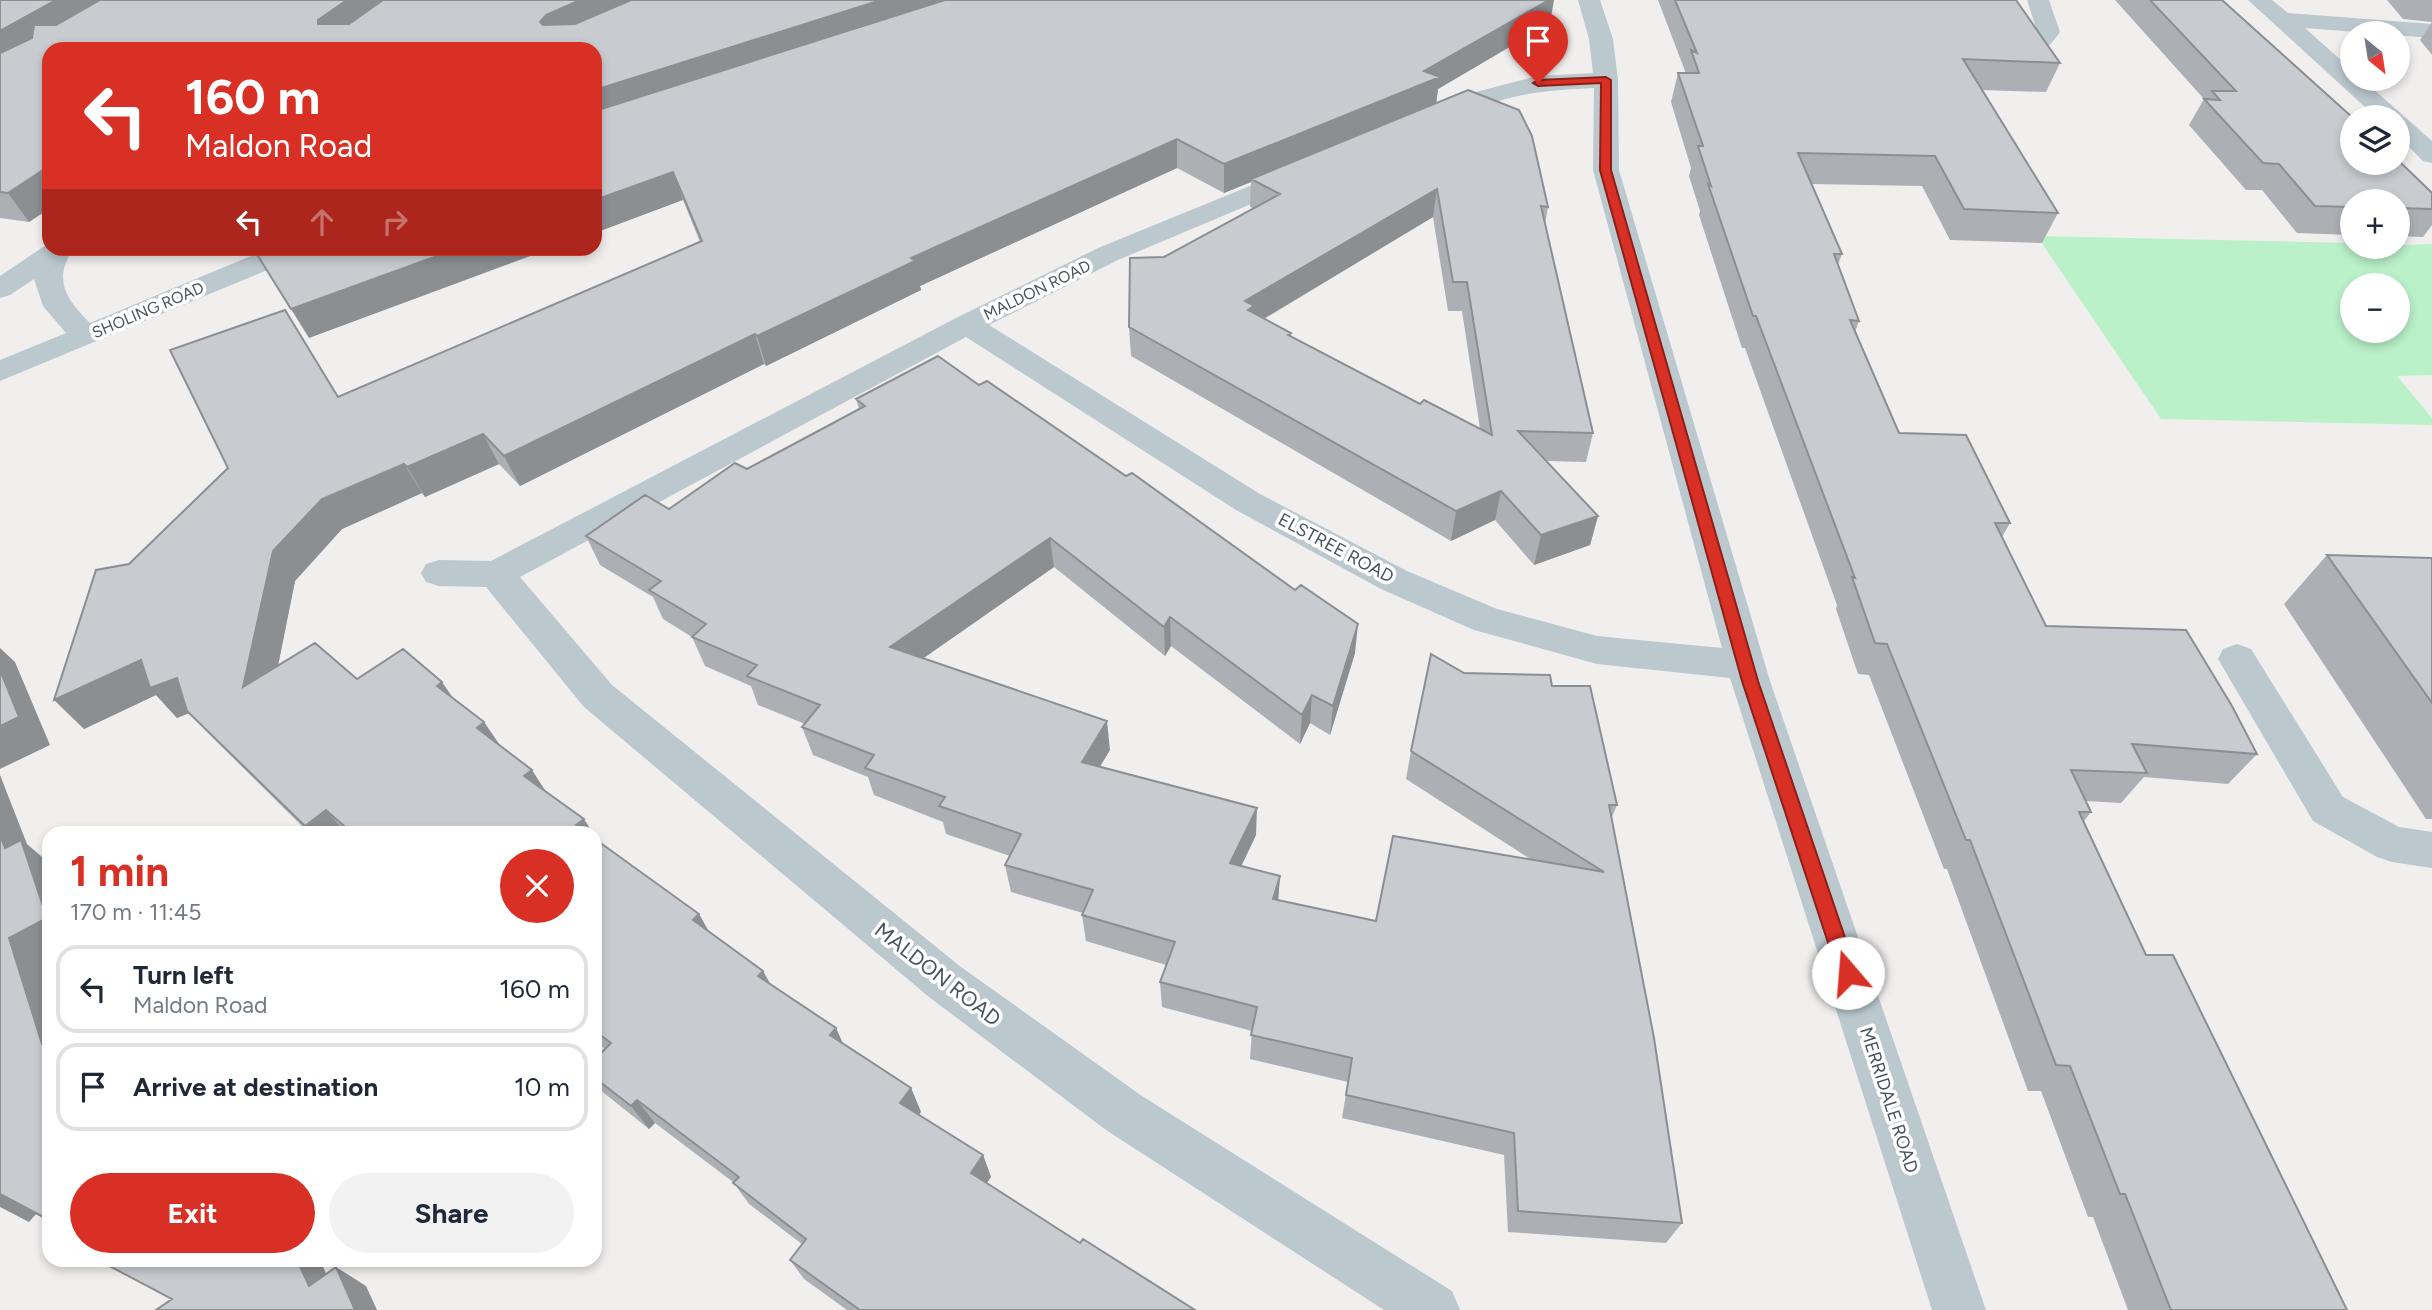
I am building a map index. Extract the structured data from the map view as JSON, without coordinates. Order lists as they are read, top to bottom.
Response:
{
  "streets": {
    "street": [
      "MALDON ROAD",
      "SHOLING ROAD",
      "ELSTREE ROAD",
      "MERRIDALE ROAD"
    ]
  },
  "crossings": [
    ["MALDON ROAD", "ELSTREE ROAD"],
    ["ELSTREE ROAD", "MERRIDALE ROAD"]
  ],
  "north": "bottom right",
  "page": {
    "map_buttons": ["+", "−"],
    "turn": ["160 m", "Maldon Road"],
    "heading": ["1 min", "170 m · 11:45"],
    "list": [
      {
        "name": "Turn left",
        "note": "Maldon Road",
        "value": "160 m"
      },
      {
        "name": "Arrive at destination",
        "value": "10 m"
      }
    ],
    "buttons": ["Exit", "Share"]
  }
}
